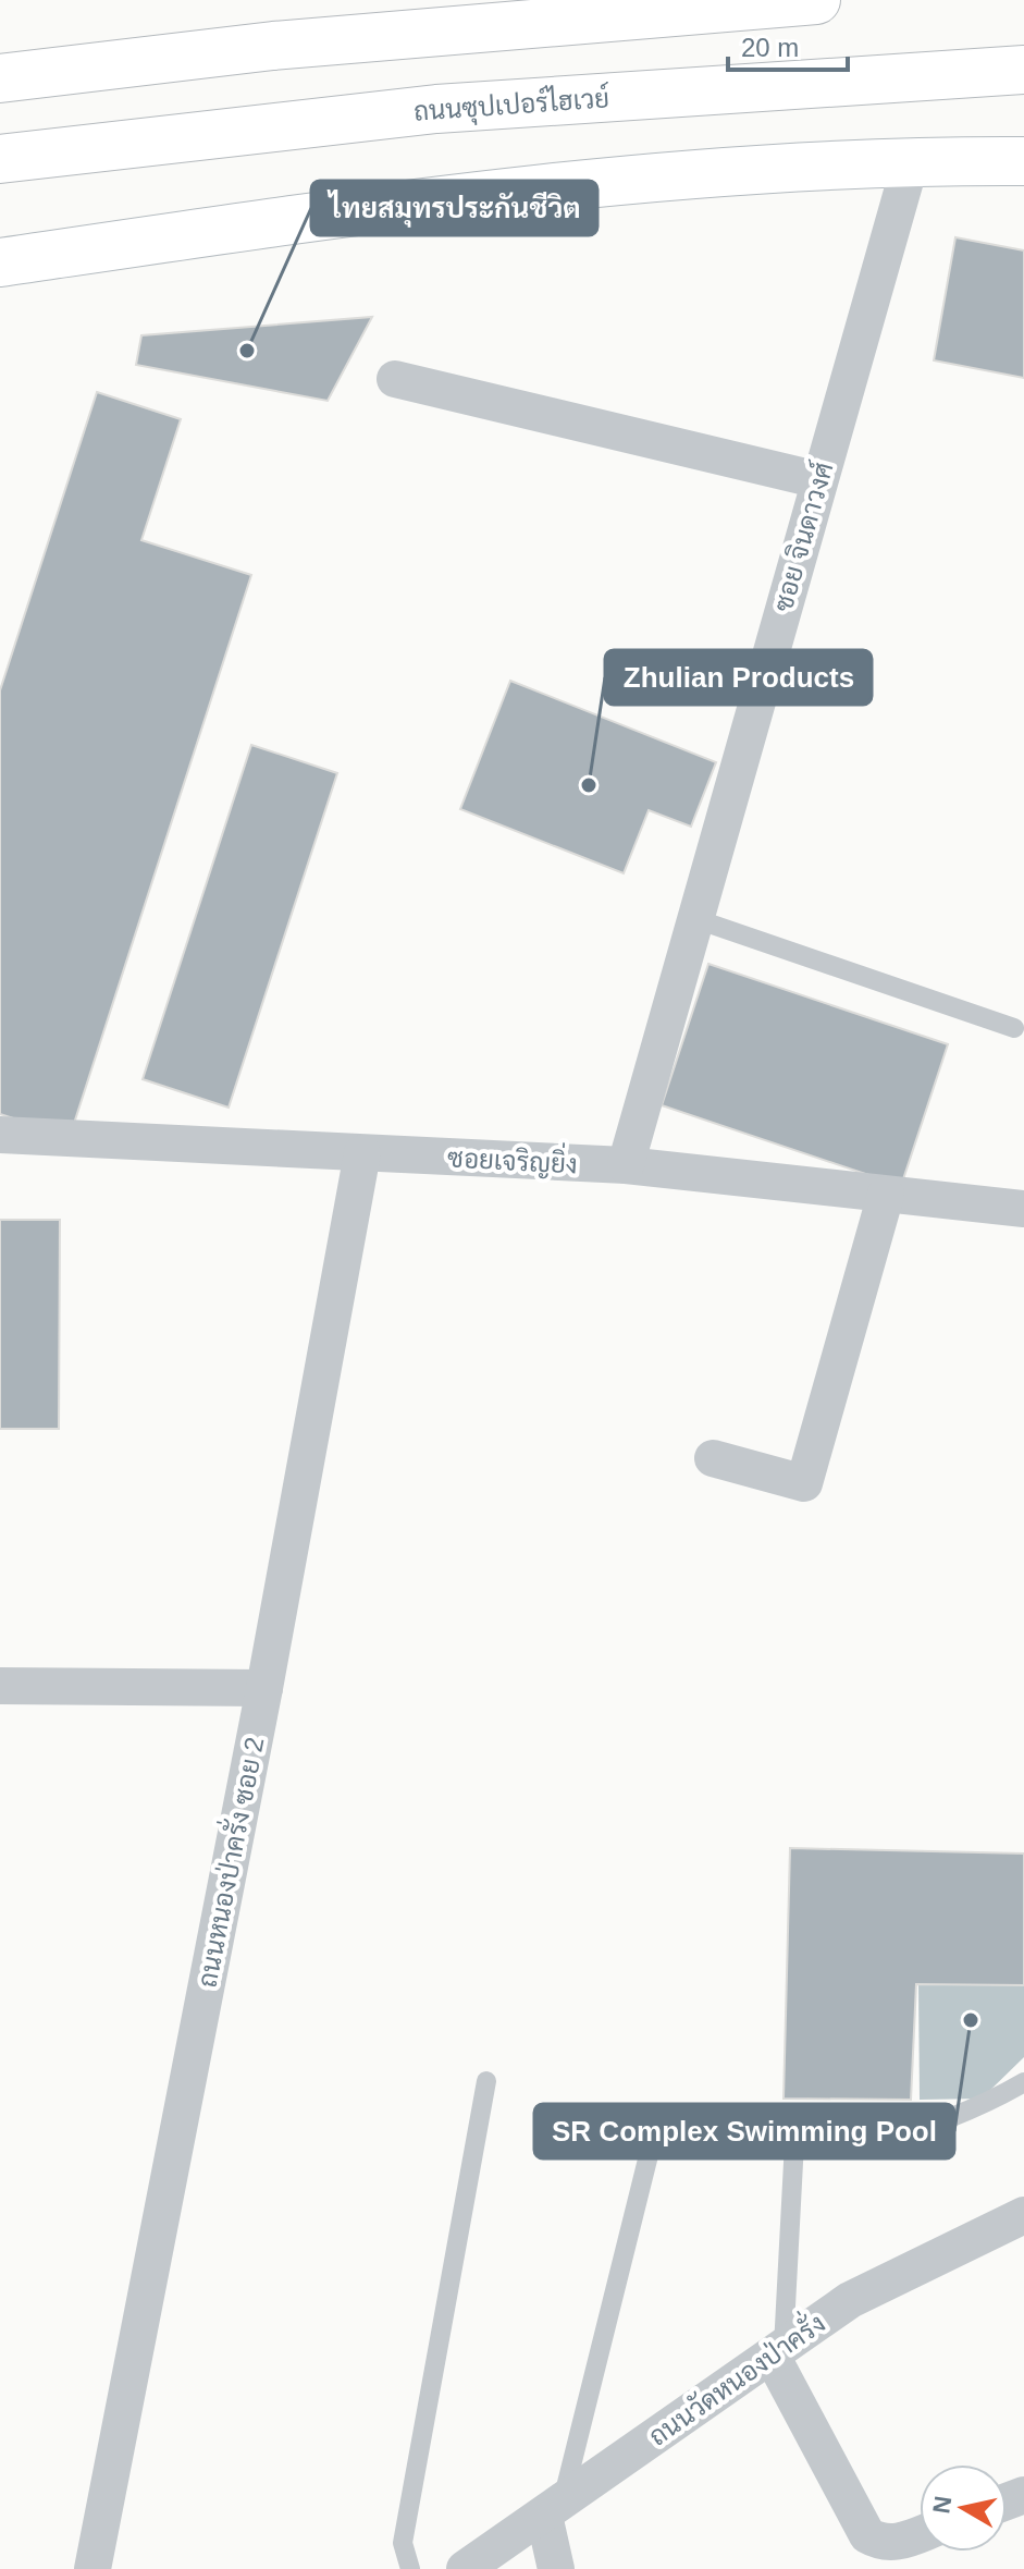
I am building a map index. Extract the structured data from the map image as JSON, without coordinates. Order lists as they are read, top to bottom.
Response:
{
  "streets": {
    "main road": ["ถนนซุปเปอร์ไฮเวย์"],
    "street": [
      "ซอย จินดาวงศ์",
      "ซอยเจริญยิ่ง",
      "ถนนหนองป่าครั่ง ซอย 2",
      "ถนนวัดหนองป่าครั่ง"
    ]
  },
  "crossings": [
    ["ซอย จินดาวงศ์", "ซอยเจริญยิ่ง"],
    ["ซอยเจริญยิ่ง", "ถนนหนองป่าครั่ง ซอย 2"]
  ],
  "places": ["ไทยสมุทรประกันชีวิต", "Zhulian Products", "SR Complex Swimming Pool"],
  "scale_bar": "20 m",
  "north": "left"
}
